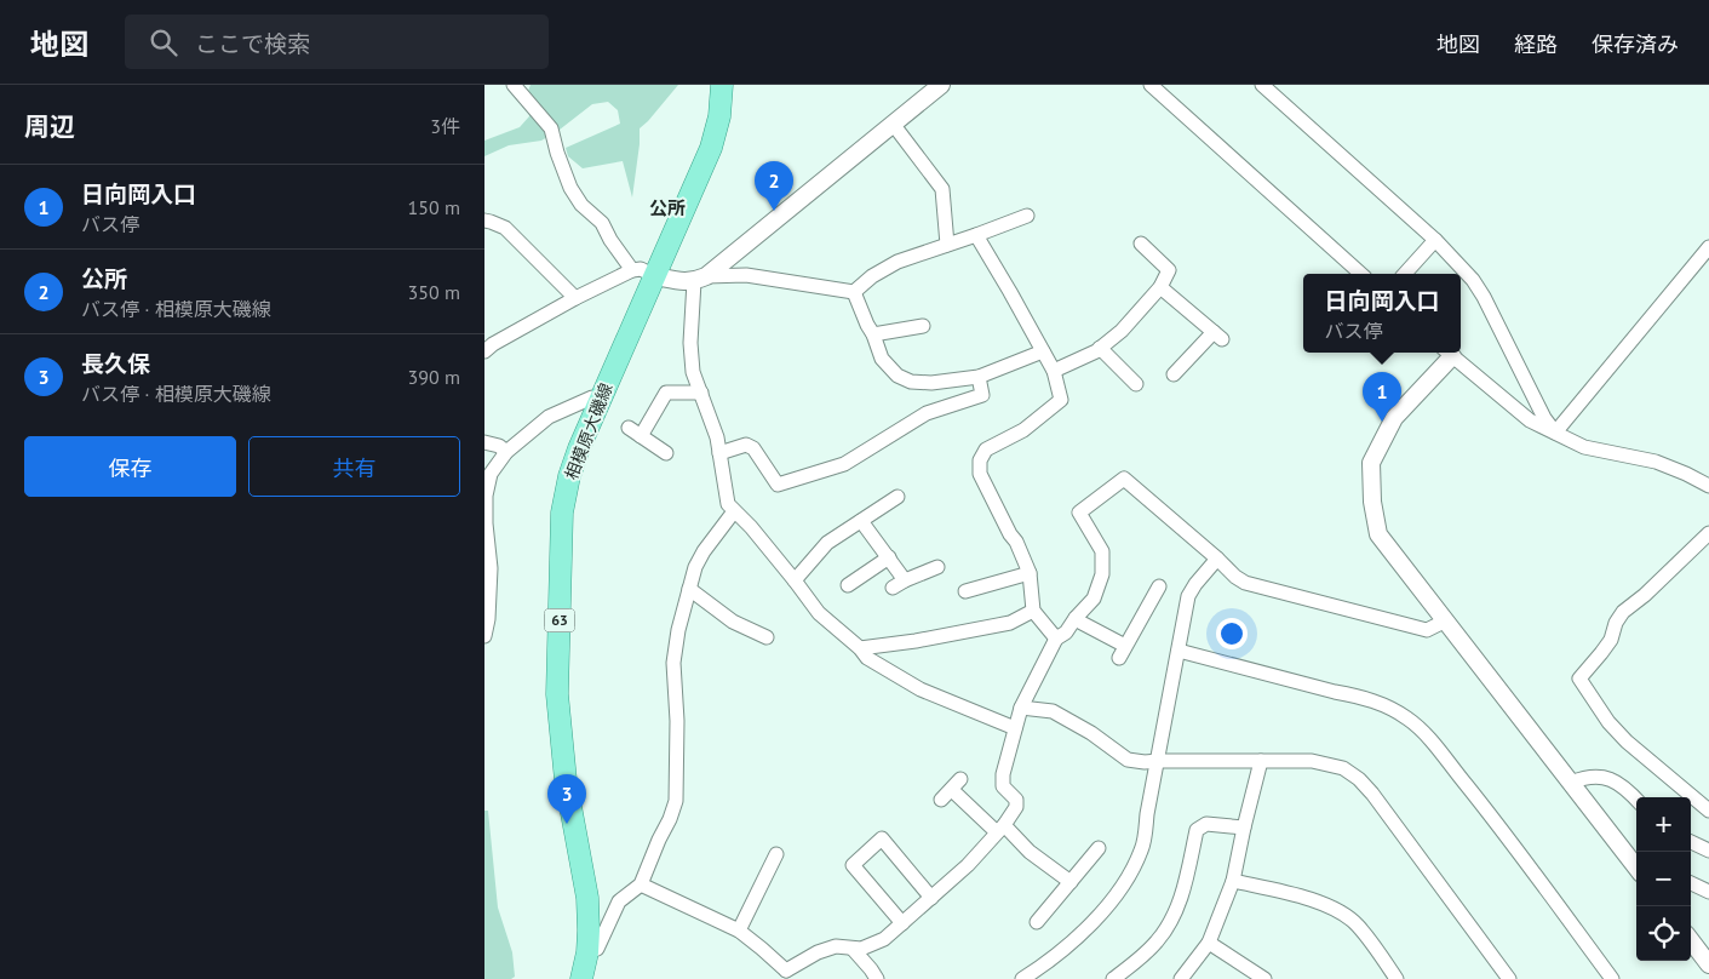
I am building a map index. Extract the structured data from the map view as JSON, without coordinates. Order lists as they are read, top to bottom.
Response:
{
  "streets": {
    "main road": ["相模原大磯線", "63"]
  },
  "districts": ["公所"],
  "page": {
    "header": "地図",
    "search": "ここで検索",
    "nav": ["地図", "経路", "保存済み"],
    "heading": ["周辺", "3件"],
    "pins": ["2", "1", "3"],
    "list": [
      {
        "mark": "1",
        "name": "日向岡入口",
        "note": "バス停",
        "value": "150 m"
      },
      {
        "mark": "2",
        "name": "公所",
        "note": "バス停 · 相模原大磯線",
        "value": "350 m"
      },
      {
        "mark": "3",
        "name": "長久保",
        "note": "バス停 · 相模原大磯線",
        "value": "390 m"
      }
    ],
    "popup": ["日向岡入口", "バス停"],
    "buttons": ["保存", "共有"],
    "map_buttons": ["+", "−"]
  }
}
